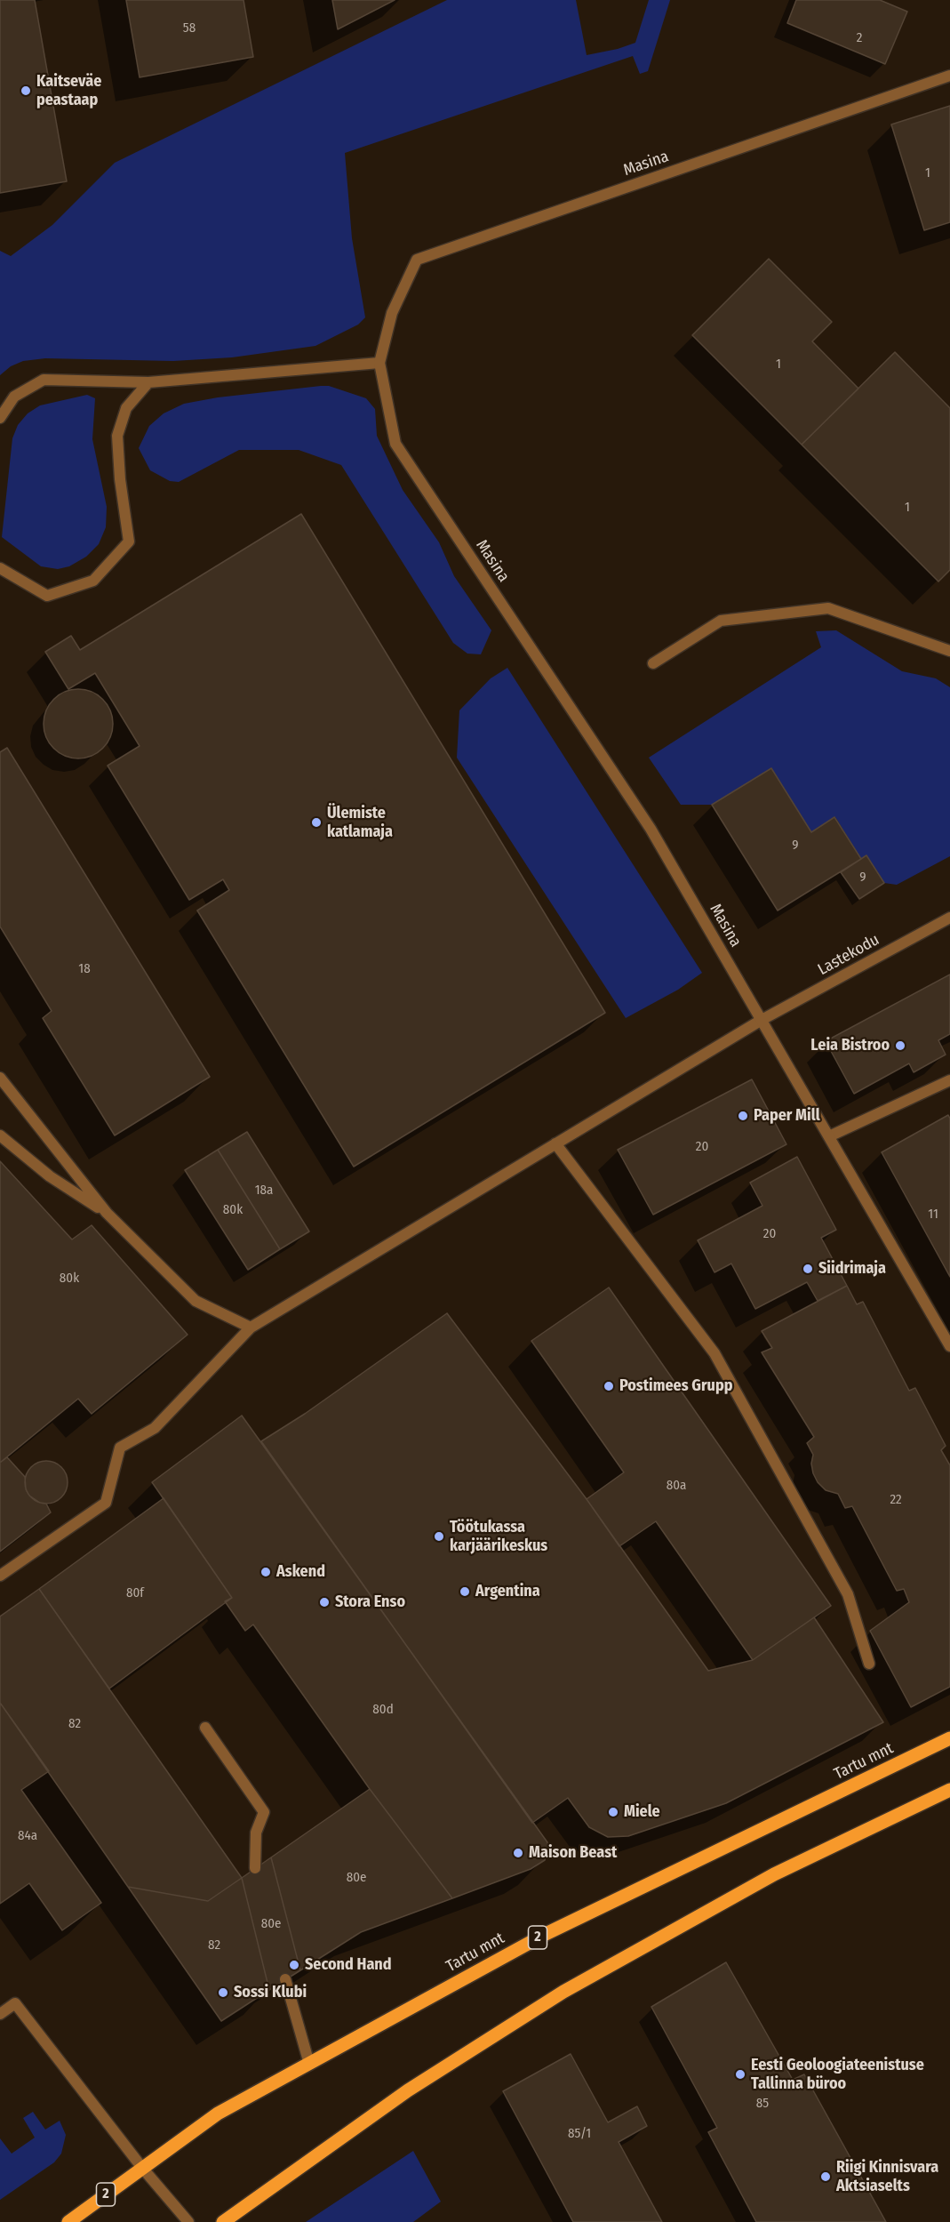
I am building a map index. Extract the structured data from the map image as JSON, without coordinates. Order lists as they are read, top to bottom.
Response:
{
  "streets": {
    "main road": ["Tartu mnt", "2"],
    "street": ["Masina", "Lastekodu"]
  },
  "crossings": [
    ["Masina", "Lastekodu"]
  ],
  "places": [
    "Kaitseväe peastaap",
    "Ülemiste katlamaja",
    "Leia Bistroo",
    "Paper Mill",
    "Siidrimaja",
    "Postimees Grupp",
    "Töötukassa karjäärikeskus",
    "Askend",
    "Argentina",
    "Stora Enso",
    "Miele",
    "Maison Beast",
    "Second Hand",
    "Sossi Klubi",
    "Eesti Geoloogiateenistuse Tallinna büroo",
    "Riigi Kinnisvara Aktsiaselts"
  ],
  "house_numbers": [
    "58",
    "2",
    "1",
    "1",
    "1",
    "9",
    "9",
    "18",
    "20",
    "18a",
    "80k",
    "11",
    "20",
    "80k",
    "80a",
    "22",
    "80f",
    "80d",
    "82",
    "84a",
    "80e",
    "80e",
    "82",
    "85",
    "85/1"
  ]
}
